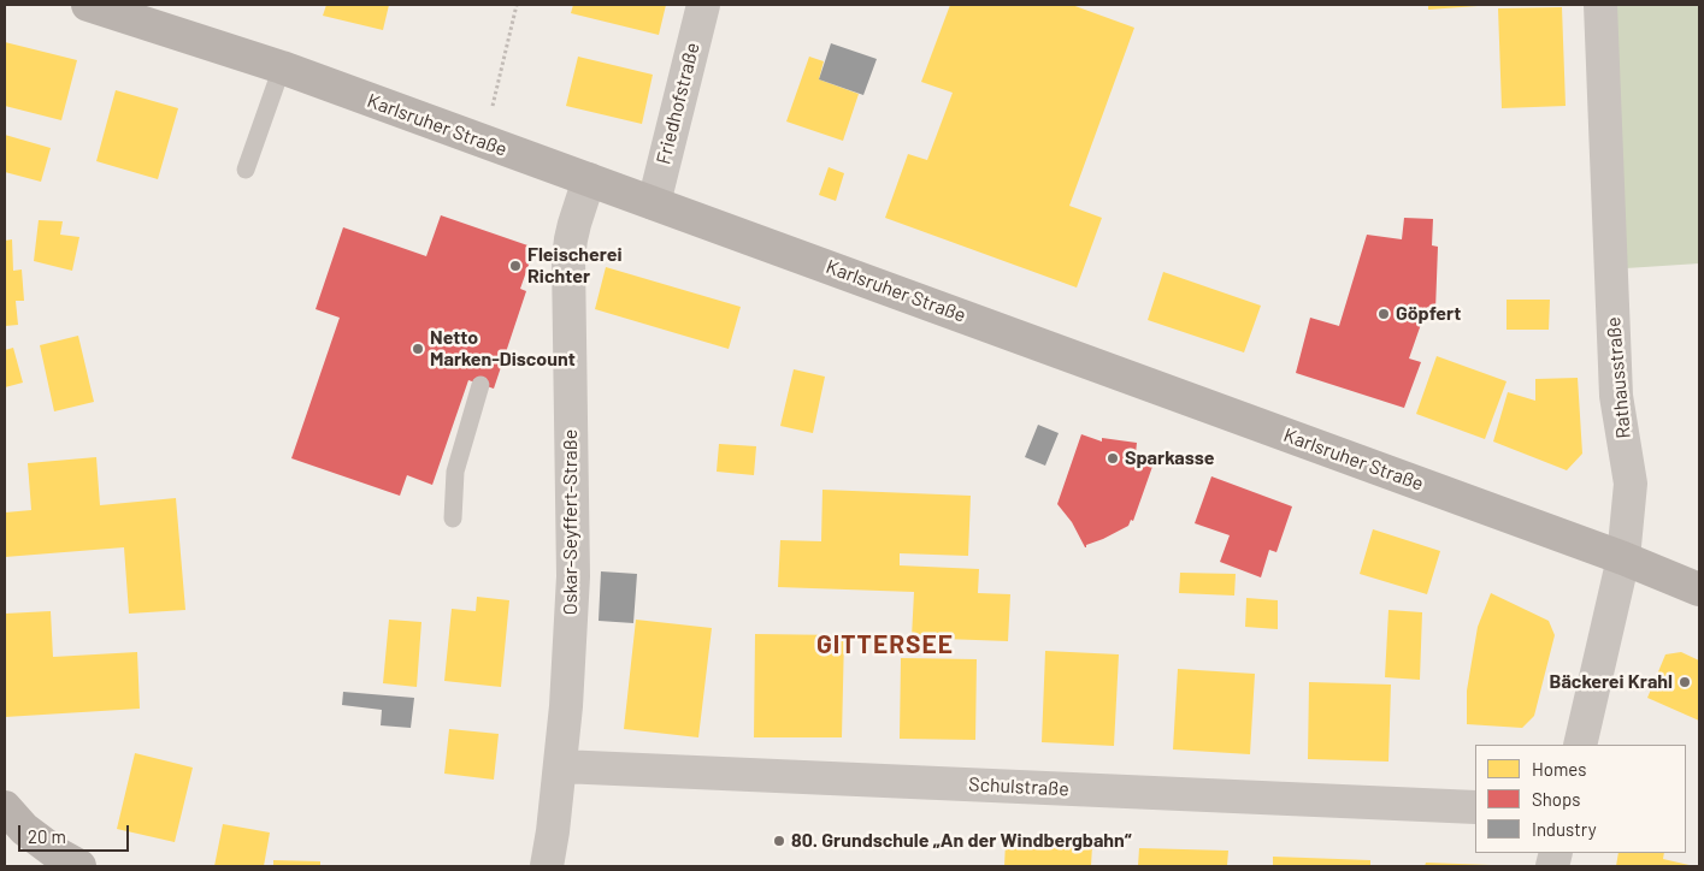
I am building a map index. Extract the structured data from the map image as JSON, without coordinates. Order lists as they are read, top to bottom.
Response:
{
  "streets": {
    "street": [
      "Friedhofstraße",
      "Karlsruher Straße",
      "Rathausstraße",
      "Oskar-Seyffert-Straße",
      "Schulstraße"
    ]
  },
  "crossings": [
    ["Friedhofstraße", "Karlsruher Straße"],
    ["Karlsruher Straße", "Rathausstraße"],
    ["Karlsruher Straße", "Oskar-Seyffert-Straße"],
    ["Oskar-Seyffert-Straße", "Schulstraße"]
  ],
  "districts": ["GITTERSEE"],
  "places": [
    "Fleischerei Richter",
    "Göpfert",
    "Netto Marken-Discount",
    "Sparkasse",
    "Bäckerei Krahl",
    "80. Grundschule „An der Windbergbahn“"
  ],
  "legend": ["Homes", "Shops", "Industry"],
  "scale_bar": "20 m"
}
